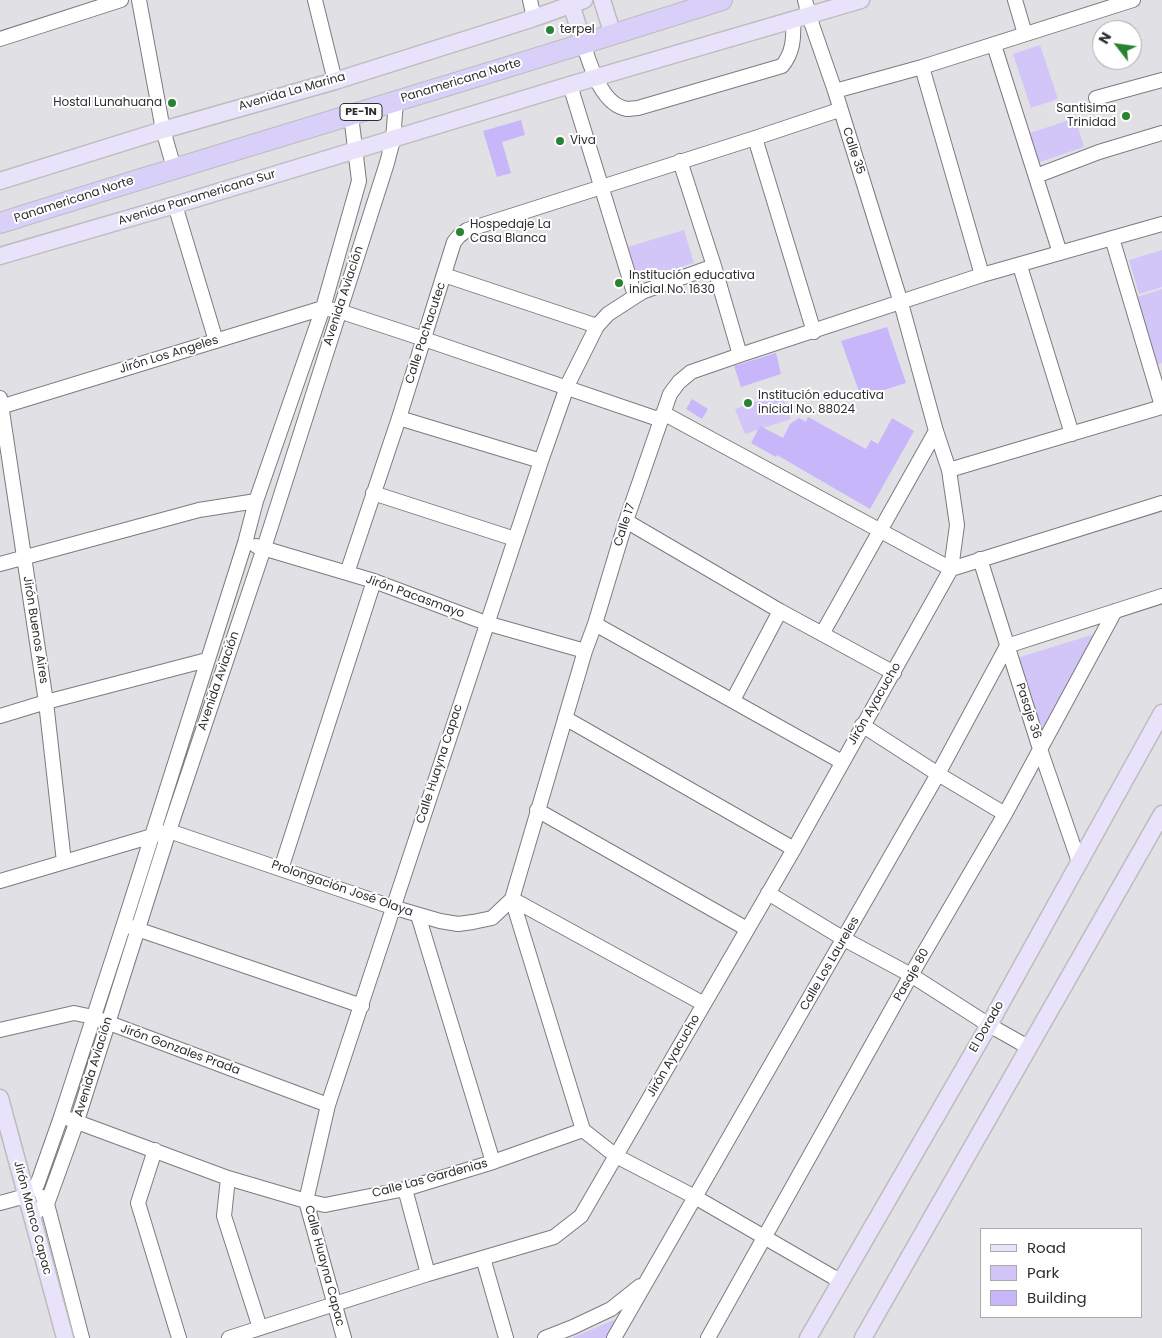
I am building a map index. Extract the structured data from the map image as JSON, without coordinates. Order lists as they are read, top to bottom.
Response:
{
  "streets": {
    "highway": ["Panamericana Norte", "PE-1N"],
    "main road": [
      "Avenida La Marina",
      "Avenida Panamericana Sur",
      "El Dorado",
      "Jirón Manco Capac"
    ],
    "street": [
      "Calle 35",
      "Avenida Aviación",
      "Calle Pachacutec",
      "Jirón Los Angeles",
      "Calle 17",
      "Jirón Pacasmayo",
      "Jirón Buenos Aires",
      "Jirón Ayacucho",
      "Pasaje 36",
      "Calle Huayna Capac",
      "Prolongación José Olaya",
      "Calle Los Laureles",
      "Pasaje 80",
      "Jirón Gonzales Prada",
      "Calle Las Gardenias"
    ]
  },
  "crossings": [
    ["Panamericana Norte", "Avenida Aviación"],
    ["Calle 35", "Avenida Panamericana Sur"],
    ["Calle 35", "Calle Pachacutec"],
    ["Calle 35", "Jirón Los Angeles"],
    ["Calle 35", "Calle 17"],
    ["Calle 35", "Jirón Ayacucho"],
    ["Avenida Panamericana Sur", "Avenida Aviación"],
    ["Avenida Aviación", "Jirón Los Angeles"],
    ["Avenida Aviación", "Jirón Pacasmayo"],
    ["Avenida Aviación", "Prolongación José Olaya"],
    ["Avenida Aviación", "Jirón Gonzales Prada"],
    ["Avenida Aviación", "Calle Las Gardenias"],
    ["Avenida Aviación", "Jirón Manco Capac"],
    ["Calle Pachacutec", "Jirón Los Angeles"],
    ["Calle Pachacutec", "Jirón Pacasmayo"],
    ["Jirón Los Angeles", "Calle 17"],
    ["Jirón Los Angeles", "Jirón Buenos Aires"],
    ["Jirón Los Angeles", "Jirón Ayacucho"],
    ["Jirón Los Angeles", "Calle Huayna Capac"],
    ["Calle 17", "Jirón Pacasmayo"],
    ["Calle 17", "Prolongación José Olaya"],
    ["Jirón Pacasmayo", "Calle Huayna Capac"],
    ["Jirón Ayacucho", "Calle Huayna Capac"],
    ["Pasaje 36", "Calle Los Laureles"],
    ["Pasaje 36", "Pasaje 80"],
    ["Pasaje 36", "El Dorado"],
    ["Calle Huayna Capac", "Prolongación José Olaya"],
    ["Calle Huayna Capac", "Jirón Gonzales Prada"],
    ["Calle Huayna Capac", "Calle Las Gardenias"]
  ],
  "places": [
    "terpel",
    "Hostal Lunahuana",
    "Santisima Trinidad",
    "Viva",
    "Hospedaje La Casa Blanca",
    "Institución educativa inicial No. 1630",
    "Institución educativa inicial No. 88024"
  ],
  "legend": ["Road", "Park", "Building"],
  "north": "top left"
}
